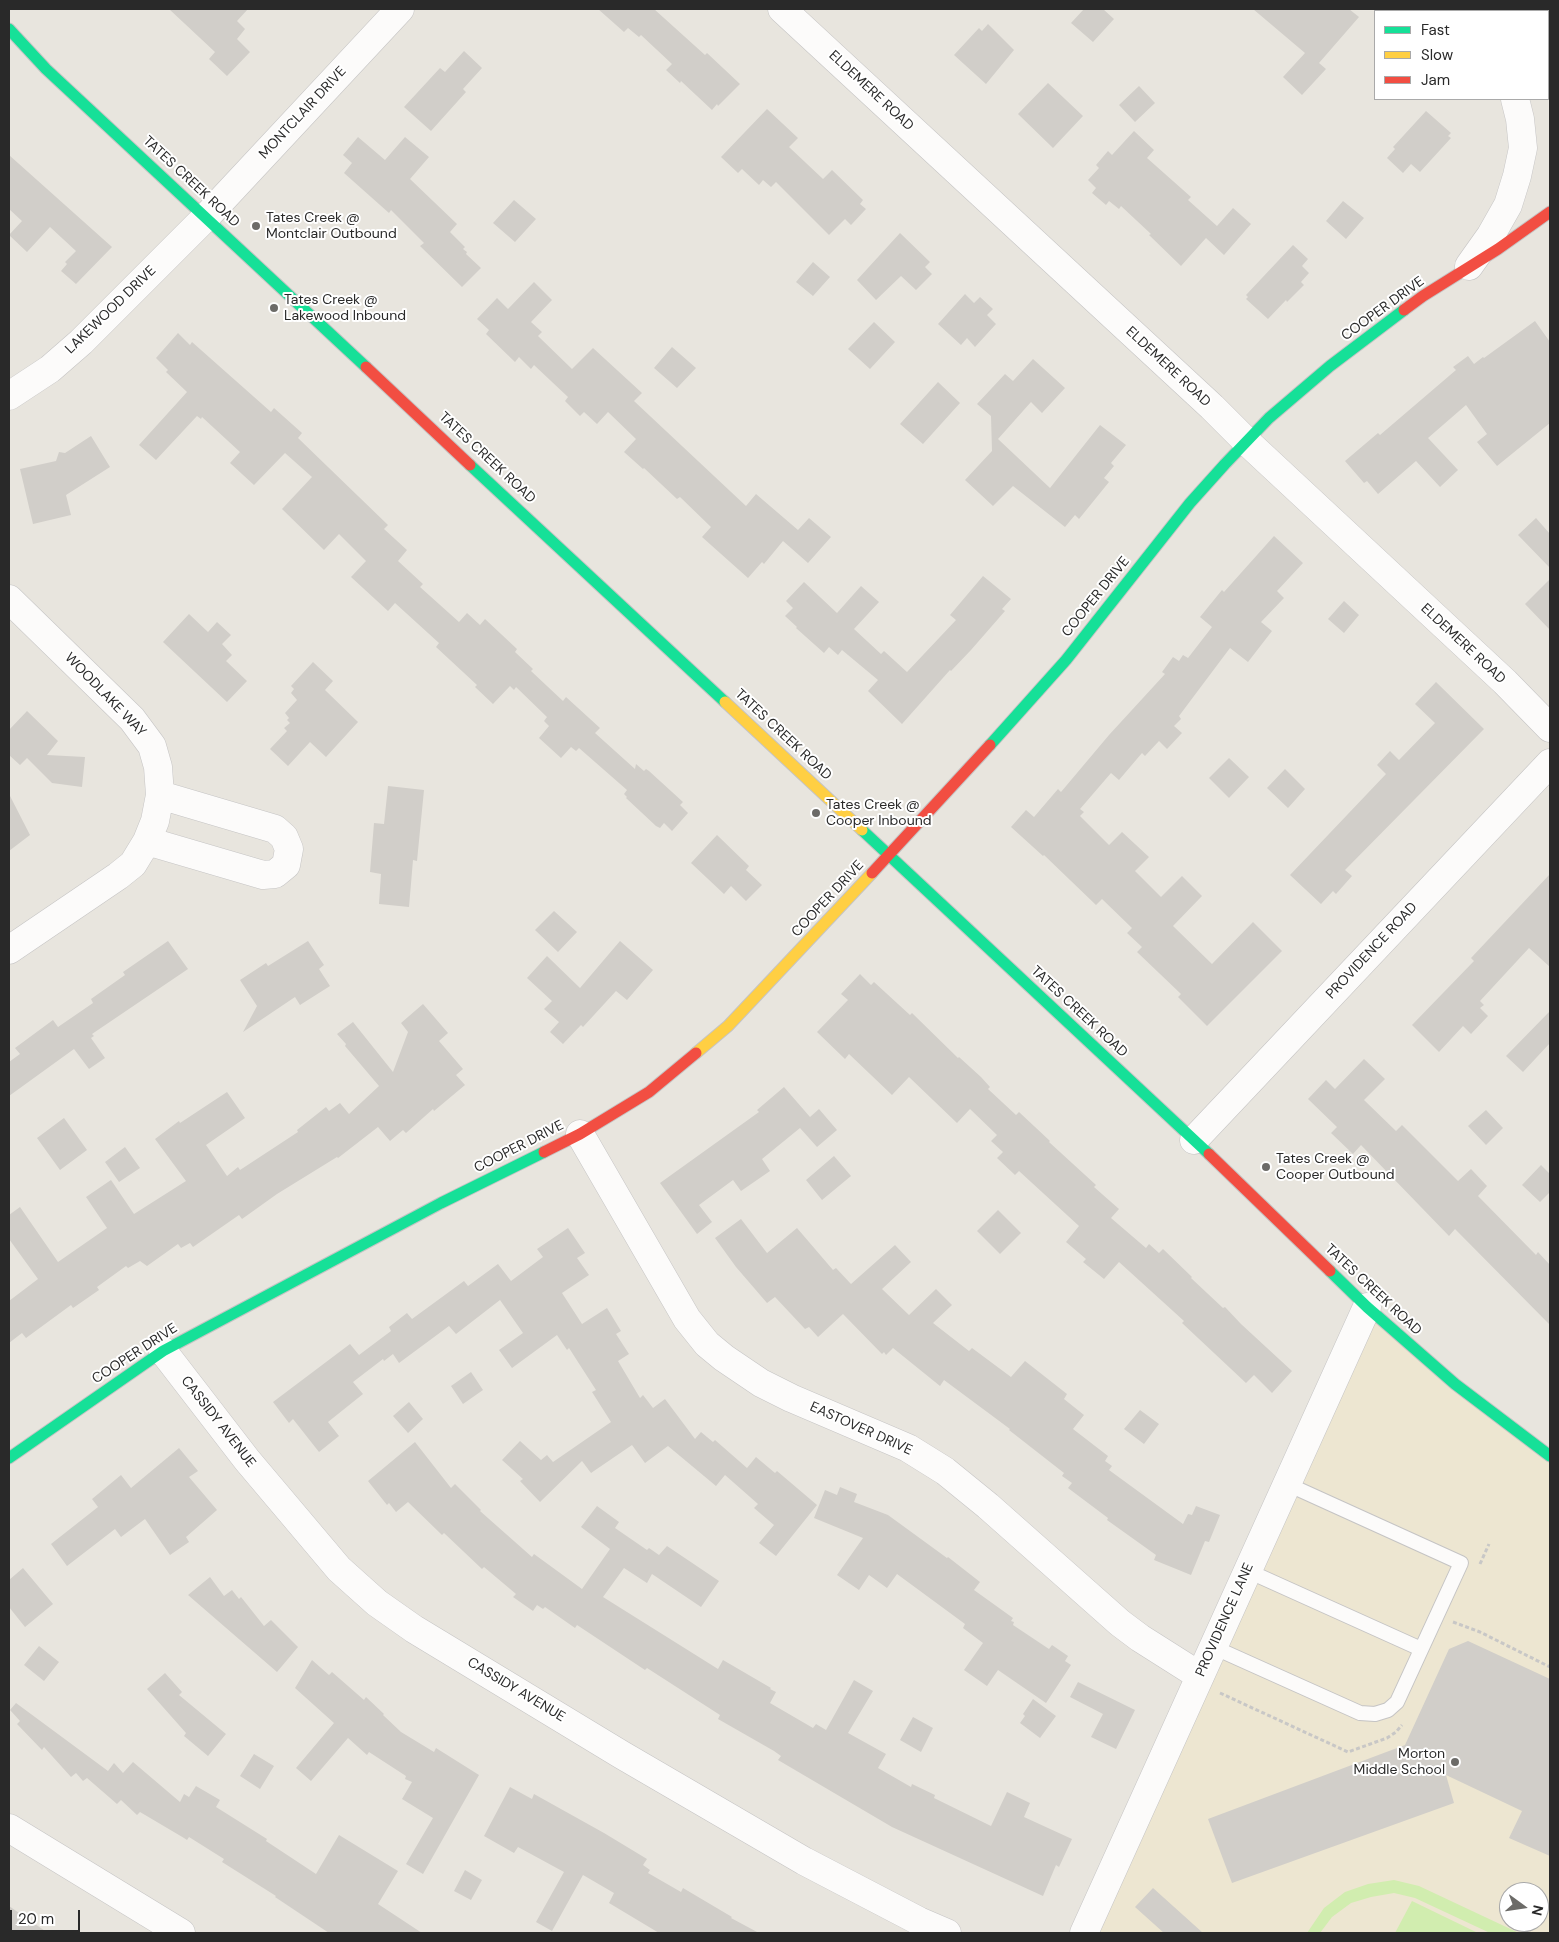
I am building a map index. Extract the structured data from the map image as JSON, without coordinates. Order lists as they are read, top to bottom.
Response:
{
  "streets": {
    "main road": ["TATES CREEK ROAD", "COOPER DRIVE"],
    "street": [
      "ELDEMERE ROAD",
      "MONTCLAIR DRIVE",
      "LAKEWOOD DRIVE",
      "WOODLAKE WAY",
      "PROVIDENCE ROAD",
      "CASSIDY AVENUE",
      "EASTOVER DRIVE",
      "PROVIDENCE LANE"
    ]
  },
  "crossings": [
    ["ELDEMERE ROAD", "COOPER DRIVE"],
    ["MONTCLAIR DRIVE", "TATES CREEK ROAD"],
    ["MONTCLAIR DRIVE", "LAKEWOOD DRIVE"],
    ["TATES CREEK ROAD", "COOPER DRIVE"],
    ["TATES CREEK ROAD", "LAKEWOOD DRIVE"],
    ["TATES CREEK ROAD", "PROVIDENCE ROAD"],
    ["TATES CREEK ROAD", "PROVIDENCE LANE"],
    ["COOPER DRIVE", "CASSIDY AVENUE"],
    ["COOPER DRIVE", "EASTOVER DRIVE"],
    ["EASTOVER DRIVE", "PROVIDENCE LANE"]
  ],
  "places": [
    "Tates Creek @ Montclair Outbound",
    "Tates Creek @ Lakewood Inbound",
    "Tates Creek @ Cooper Inbound",
    "Tates Creek @ Cooper Outbound",
    "Morton Middle School"
  ],
  "legend": ["Fast", "Slow", "Jam"],
  "scale_bar": "20 m",
  "north": "right"
}
